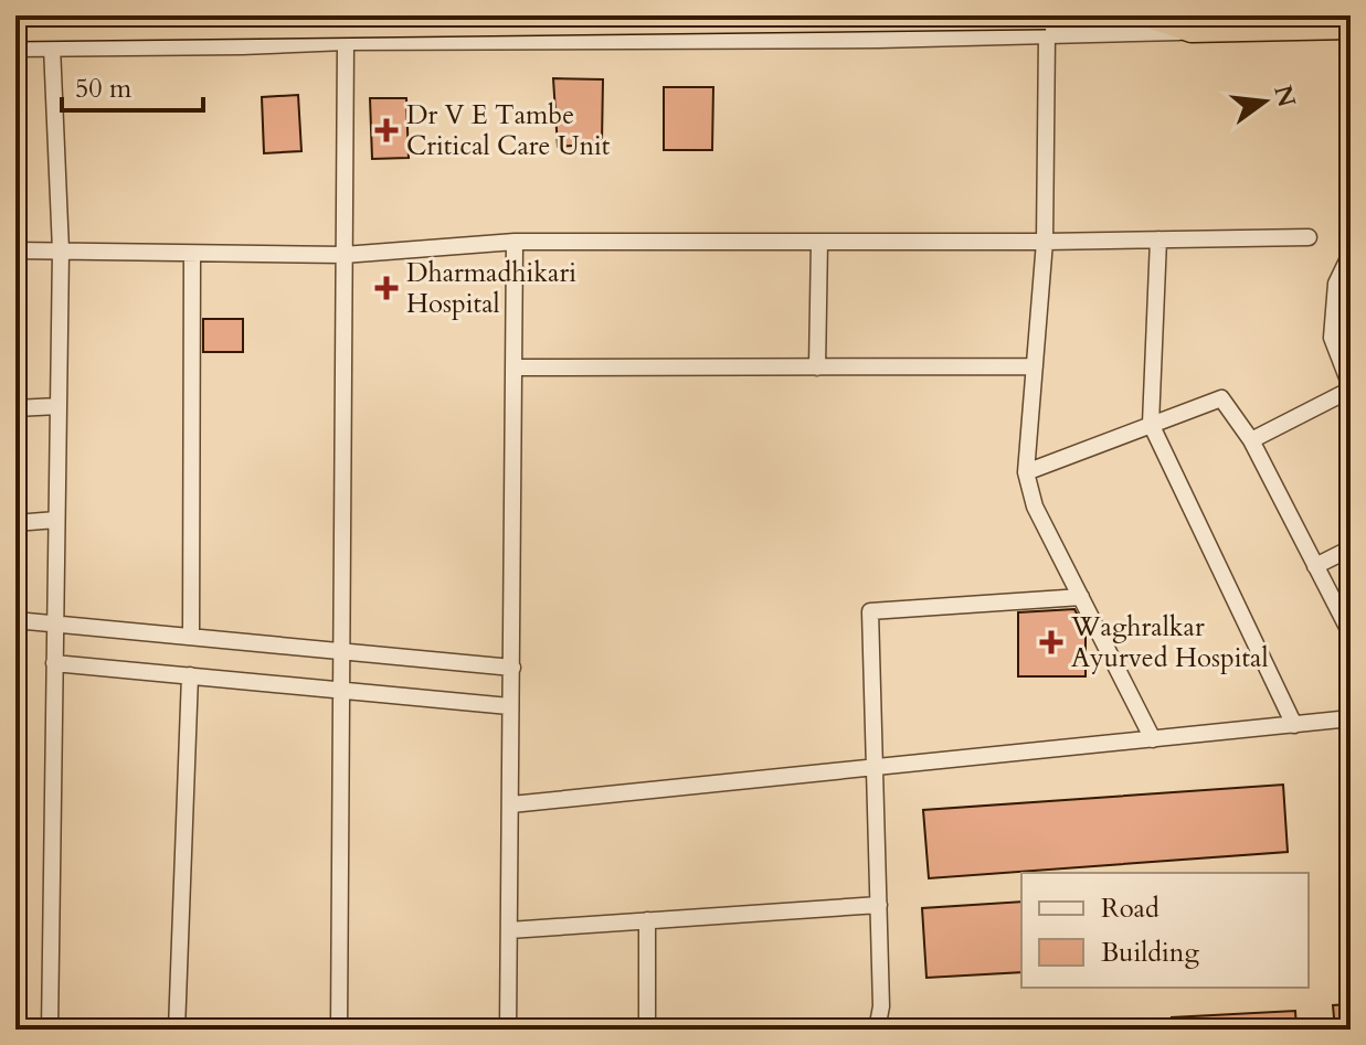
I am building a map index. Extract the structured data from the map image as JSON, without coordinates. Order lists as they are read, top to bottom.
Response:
{
  "places": {
    "health": ["Dr V E Tambe Critical Care Unit", "Dharmadhikari Hospital", "Waghralkar Ayurved Hospital"]
  },
  "legend": ["Road", "Building"],
  "scale_bar": "50 m",
  "north": "right"
}
